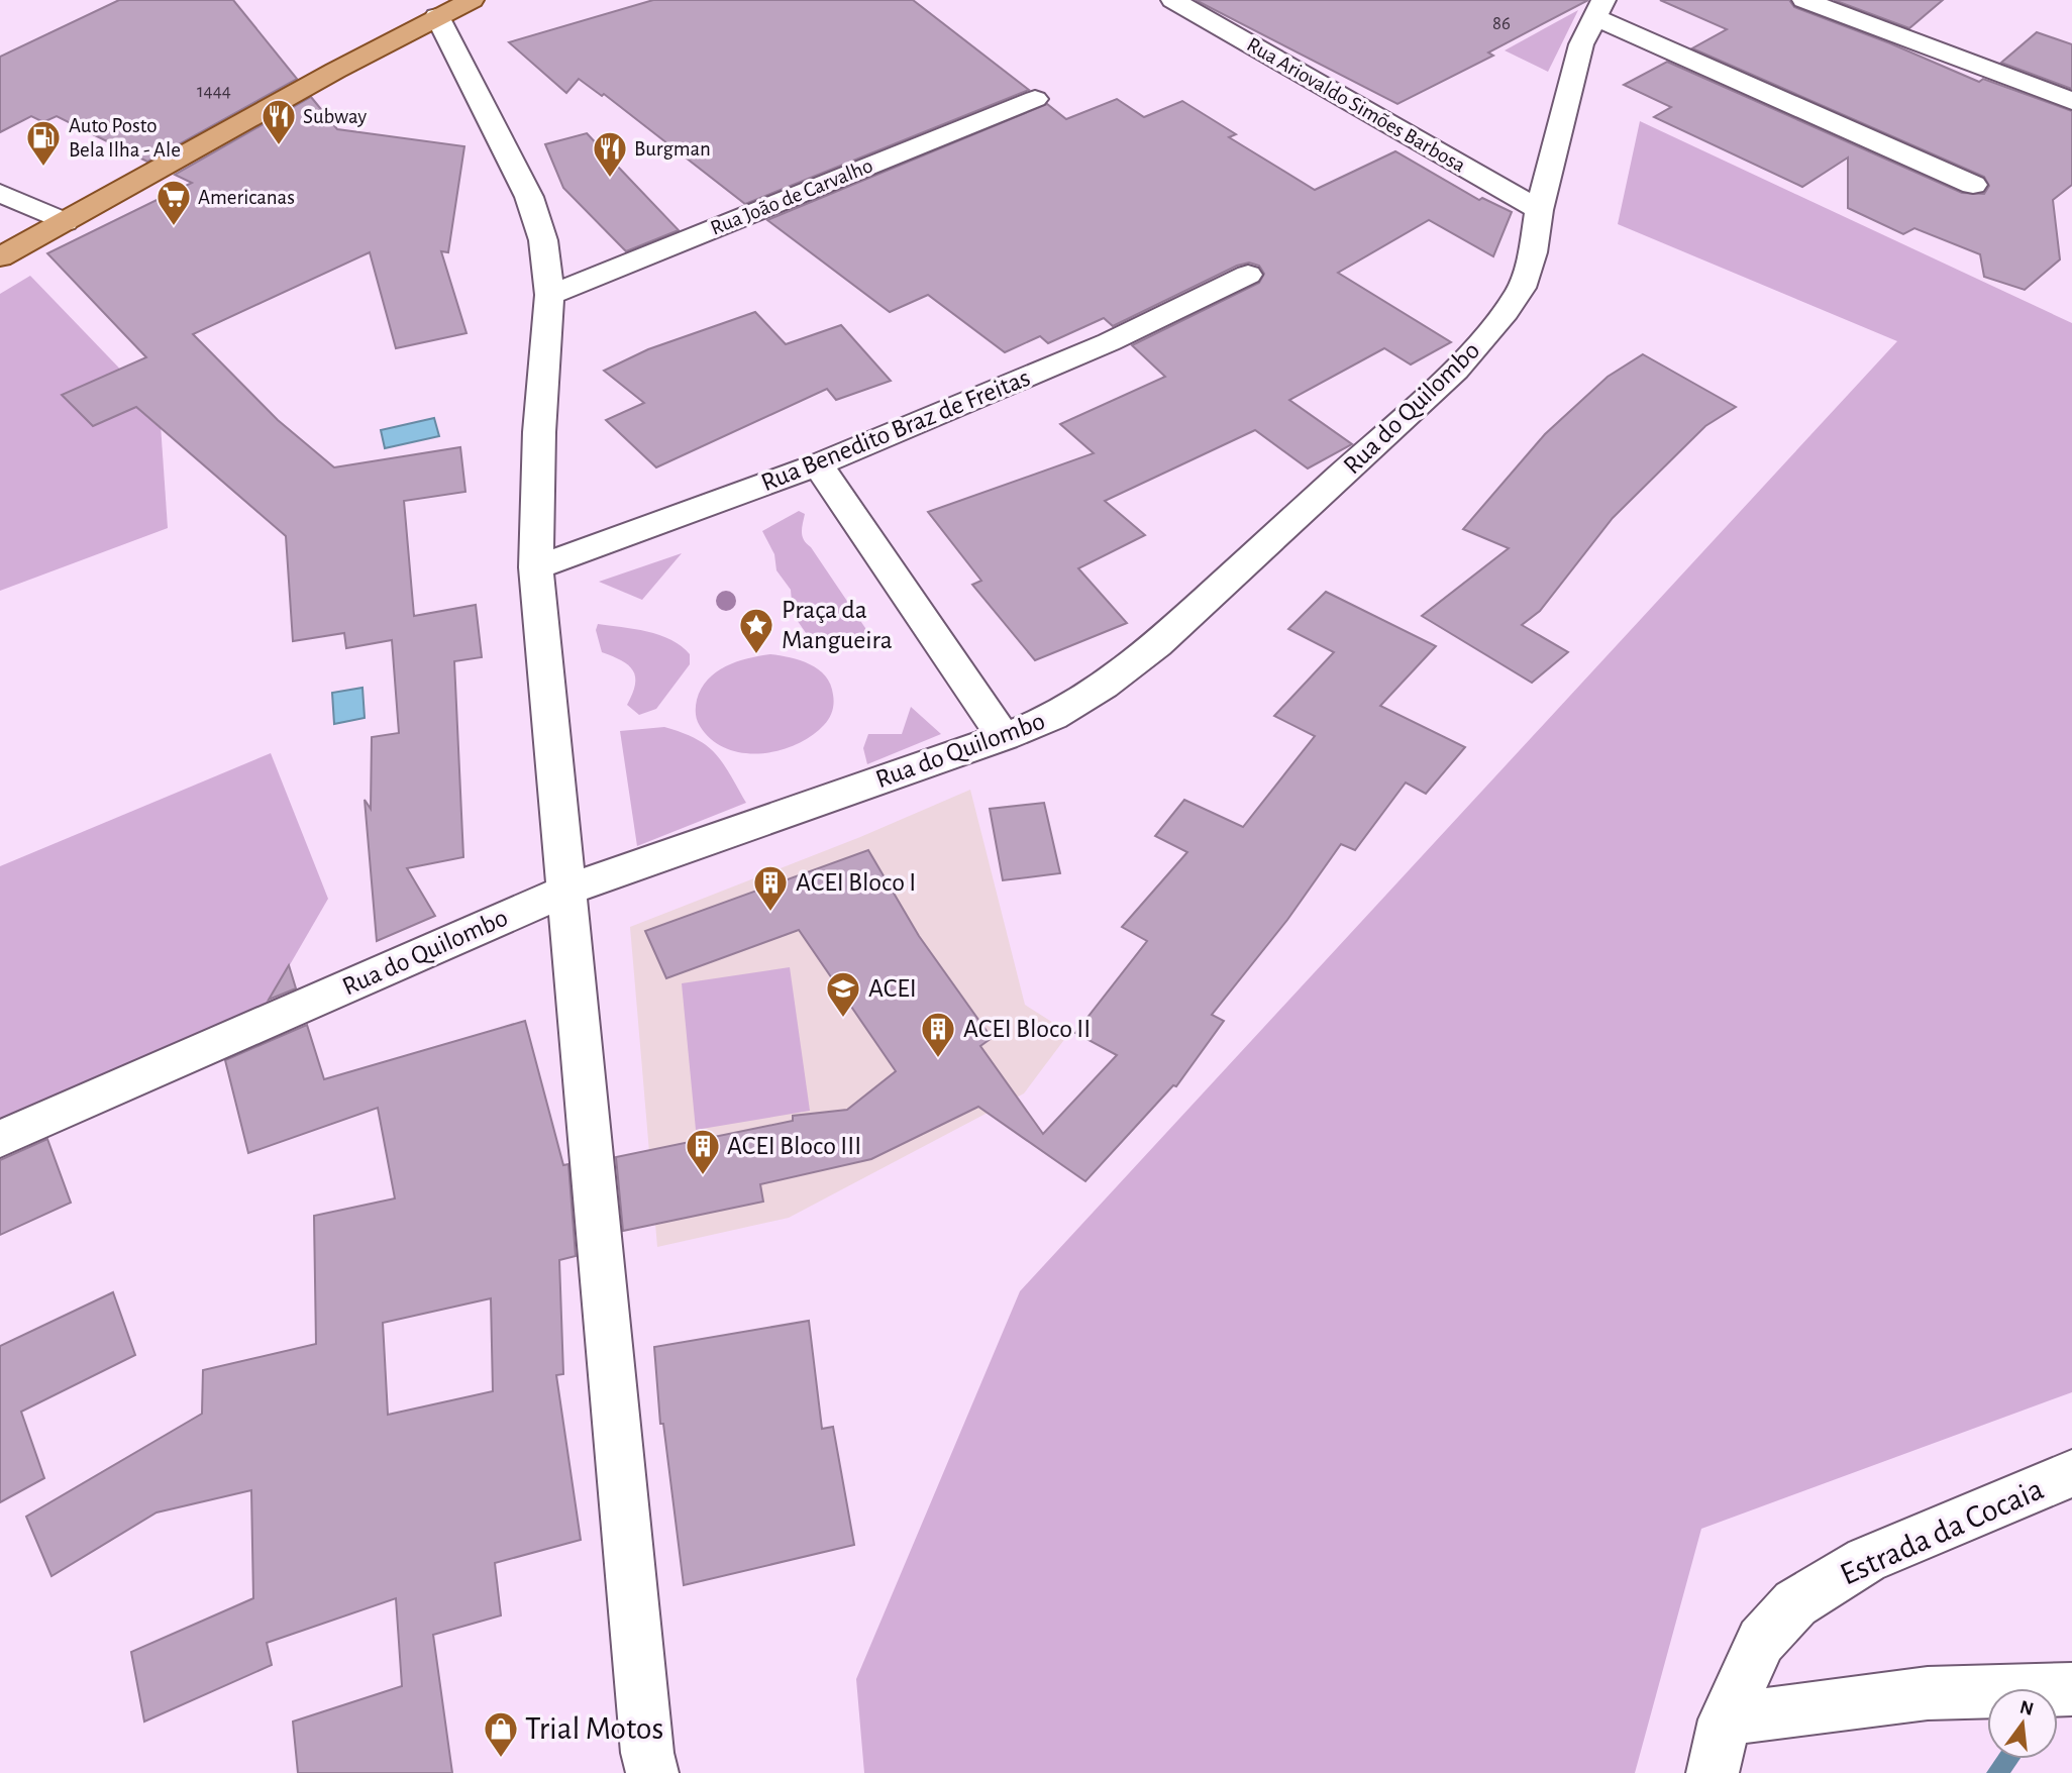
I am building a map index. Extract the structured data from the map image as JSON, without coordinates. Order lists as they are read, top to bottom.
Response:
{
  "streets": {
    "street": [
      "Rua Ariovaldo Simões Barbosa",
      "Rua João de Carvalho",
      "Rua do Quilombo",
      "Rua Benedito Braz de Freitas",
      "Estrada da Cocaia"
    ]
  },
  "crossings": [
    ["Rua Ariovaldo Simões Barbosa", "Rua do Quilombo"]
  ],
  "places": {
    "restaurant": ["Subway", "Burgman"],
    "fuel station": ["Auto Posto Bela Ilha - Ale"],
    "supermarket": ["Americanas"],
    "place": ["Praça da Mangueira"],
    "building": ["ACEI Bloco I", "ACEI Bloco II", "ACEI Bloco III"],
    "school or university": ["ACEI"],
    "shop": ["Trial Motos"]
  },
  "house_numbers": ["86", "1444"],
  "north": "top"
}
